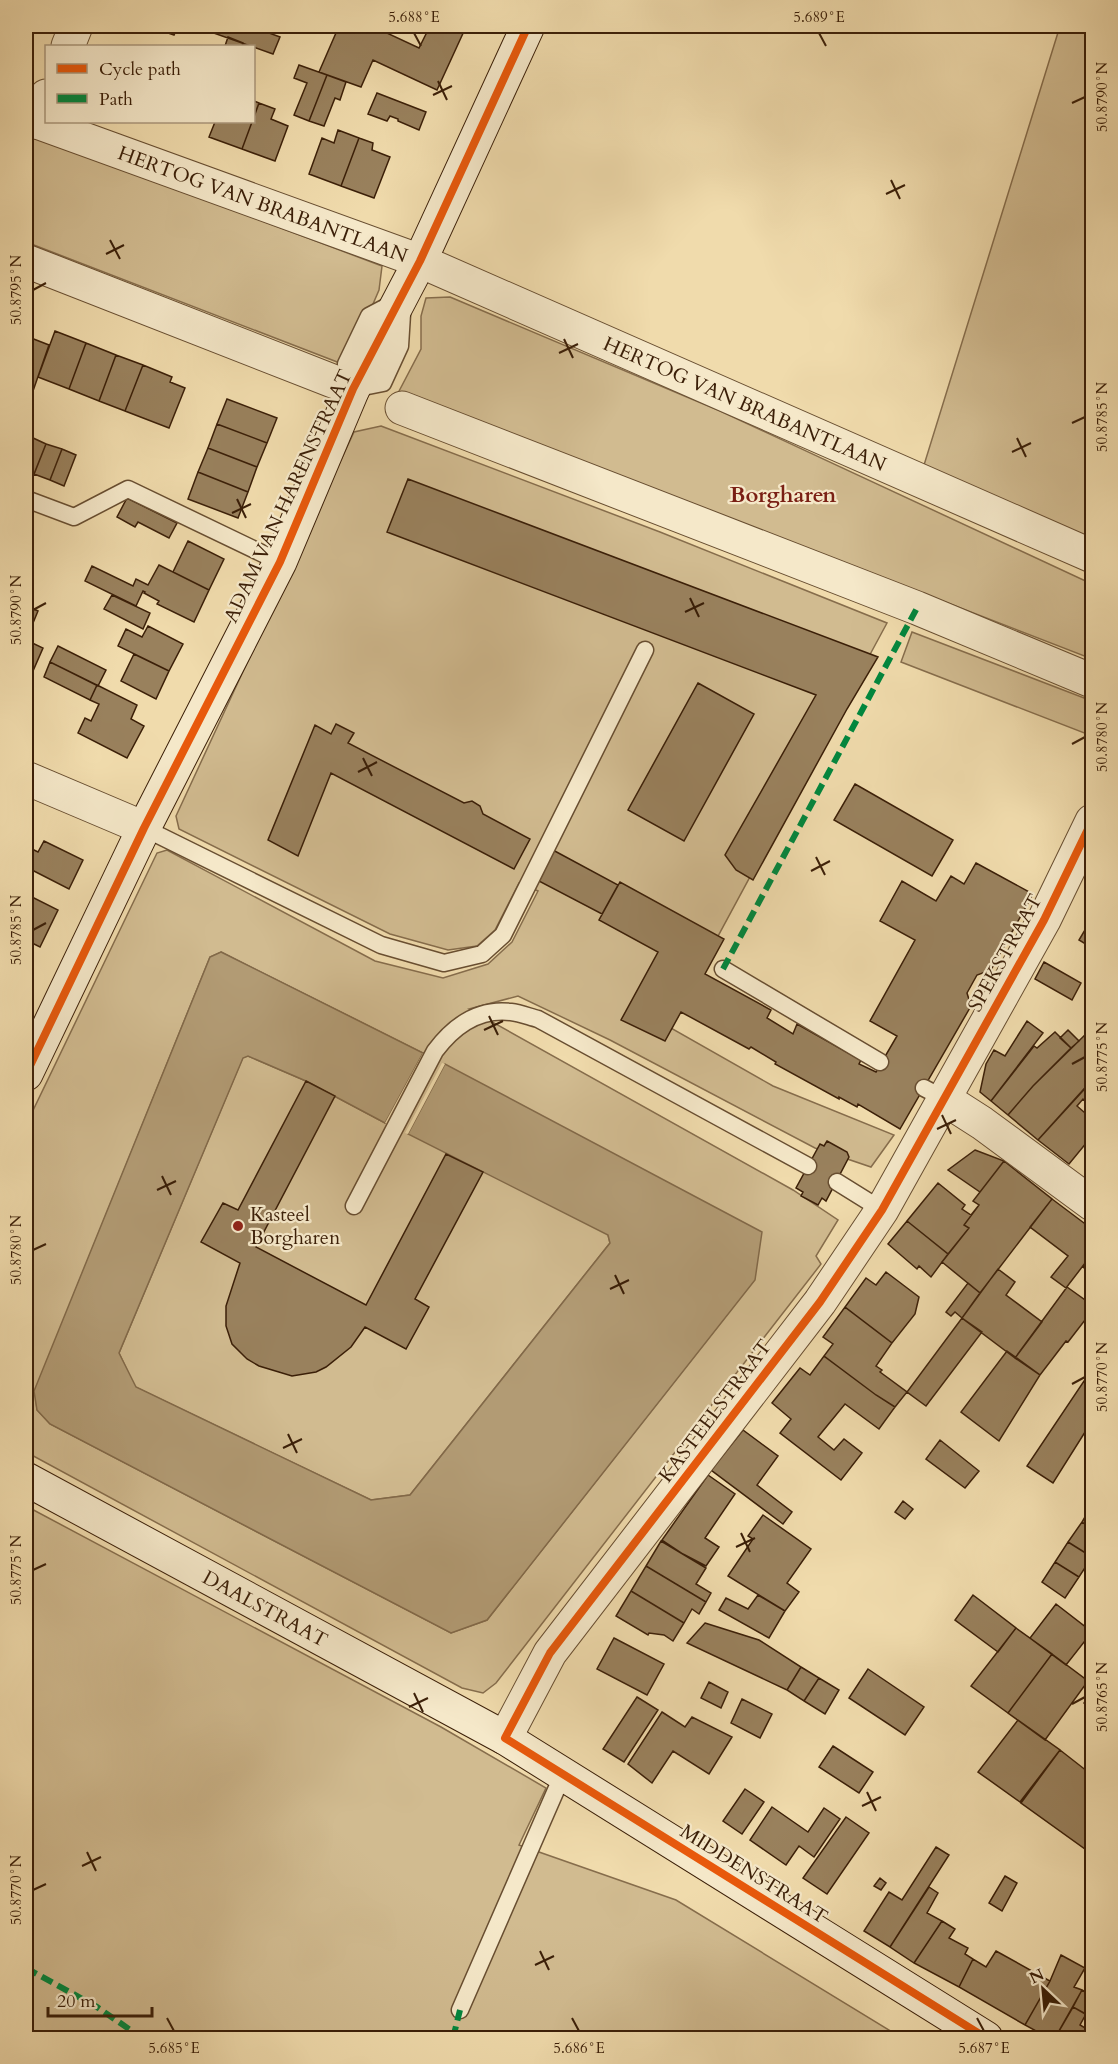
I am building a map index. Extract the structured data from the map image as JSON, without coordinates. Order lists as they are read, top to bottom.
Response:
{
  "streets": {
    "street": [
      "HERTOG VAN BRABANTLAAN",
      "ADAM VAN HARENSTRAAT",
      "SPEKSTRAAT",
      "KASTEELSTRAAT",
      "DAALSTRAAT",
      "MIDDENSTRAAT"
    ]
  },
  "crossings": [
    ["HERTOG VAN BRABANTLAAN", "ADAM VAN HARENSTRAAT"],
    ["SPEKSTRAAT", "KASTEELSTRAAT"],
    ["KASTEELSTRAAT", "DAALSTRAAT"],
    ["KASTEELSTRAAT", "MIDDENSTRAAT"],
    ["DAALSTRAAT", "MIDDENSTRAAT"]
  ],
  "districts": ["Borgharen"],
  "places": ["Kasteel Borgharen"],
  "legend": ["Cycle path", "Path"],
  "scale_bar": "20 m",
  "north": "top left",
  "coordinates": [
    "5.688°E",
    "5.689°E",
    "50.8790°N",
    "50.8795°N",
    "50.8785°N",
    "50.8780°N",
    "50.8775°N",
    "50.8770°N",
    "50.8765°N",
    "5.685°E",
    "5.686°E",
    "5.687°E"
  ]
}
